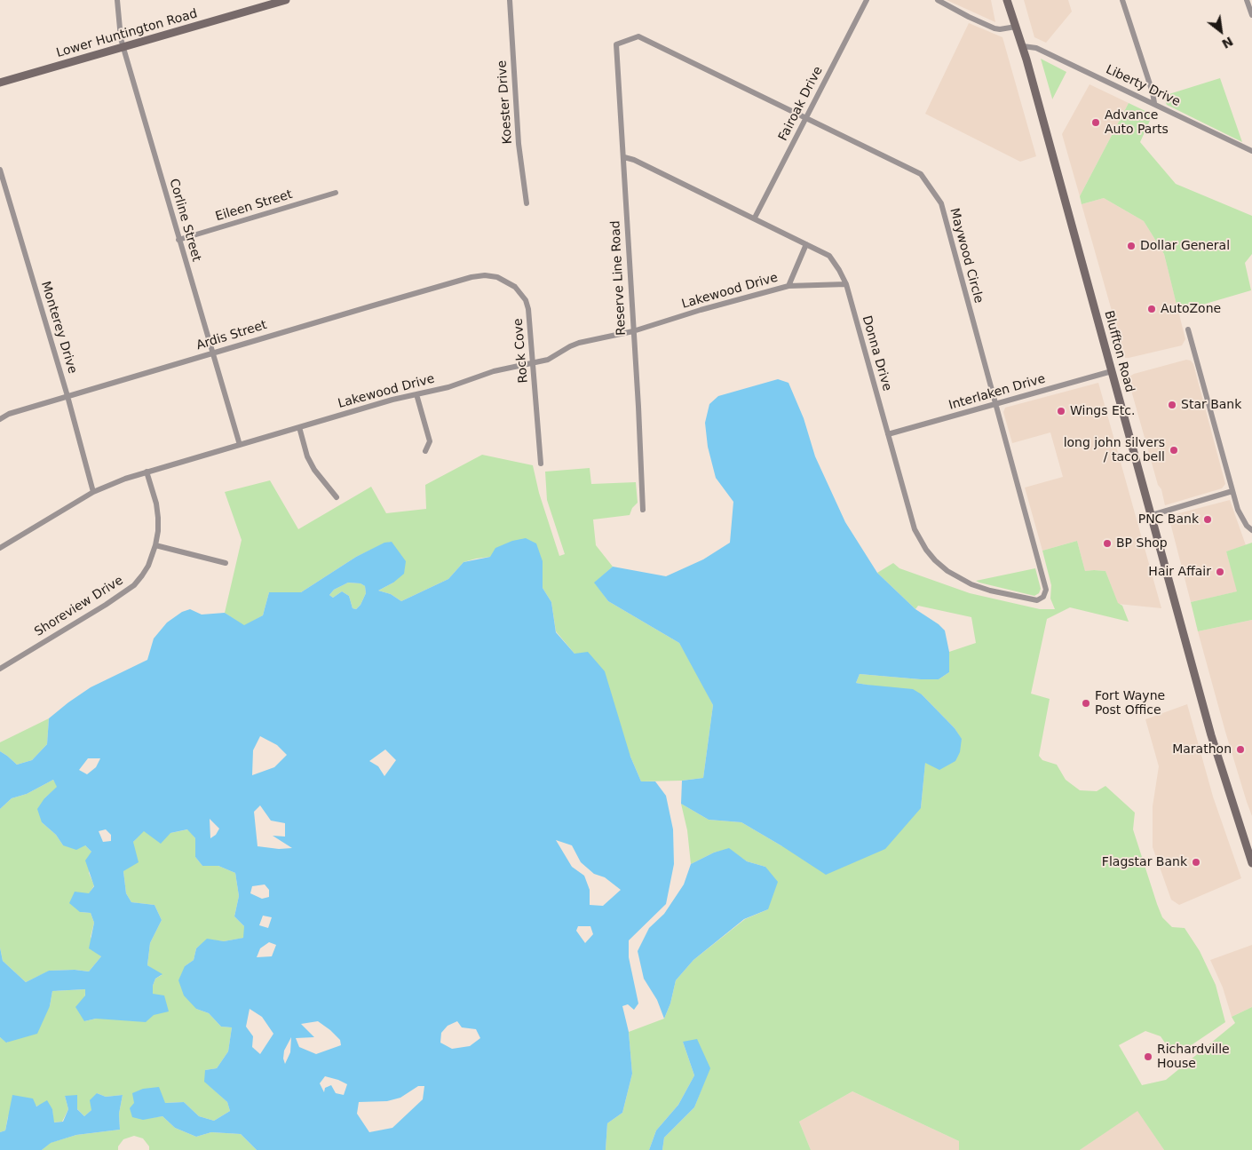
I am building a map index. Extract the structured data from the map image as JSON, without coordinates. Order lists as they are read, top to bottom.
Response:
{
  "streets": {
    "main road": ["Lower Huntington Road", "Bluffton Road"],
    "street": [
      "Liberty Drive",
      "Koester Drive",
      "Fairoak Drive",
      "Eileen Street",
      "Corline Street",
      "Maywood Circle",
      "Reserve Line Road",
      "Lakewood Drive",
      "Monterey Drive",
      "Ardis Street",
      "Rock Cove",
      "Donna Drive",
      "Interlaken Drive",
      "Shoreview Drive"
    ]
  },
  "crossings": [
    ["Lower Huntington Road", "Corline Street"],
    ["Liberty Drive", "Bluffton Road"],
    ["Fairoak Drive", "Maywood Circle"],
    ["Fairoak Drive", "Donna Drive"],
    ["Eileen Street", "Corline Street"],
    ["Corline Street", "Lakewood Drive"],
    ["Corline Street", "Ardis Street"],
    ["Maywood Circle", "Reserve Line Road"],
    ["Maywood Circle", "Donna Drive"],
    ["Maywood Circle", "Interlaken Drive"],
    ["Reserve Line Road", "Lakewood Drive"],
    ["Reserve Line Road", "Donna Drive"],
    ["Lakewood Drive", "Monterey Drive"],
    ["Lakewood Drive", "Rock Cove"],
    ["Lakewood Drive", "Donna Drive"],
    ["Lakewood Drive", "Shoreview Drive"],
    ["Monterey Drive", "Ardis Street"],
    ["Ardis Street", "Rock Cove"],
    ["Bluffton Road", "Interlaken Drive"],
    ["Donna Drive", "Interlaken Drive"]
  ],
  "places": [
    "Advance Auto Parts",
    "Dollar General",
    "AutoZone",
    "Star Bank",
    "Wings Etc.",
    "long john silvers / taco bell",
    "PNC Bank",
    "BP Shop",
    "Hair Affair",
    "Fort Wayne Post Office",
    "Marathon",
    "Flagstar Bank",
    "Richardville House"
  ],
  "north": "bottom right"
}
